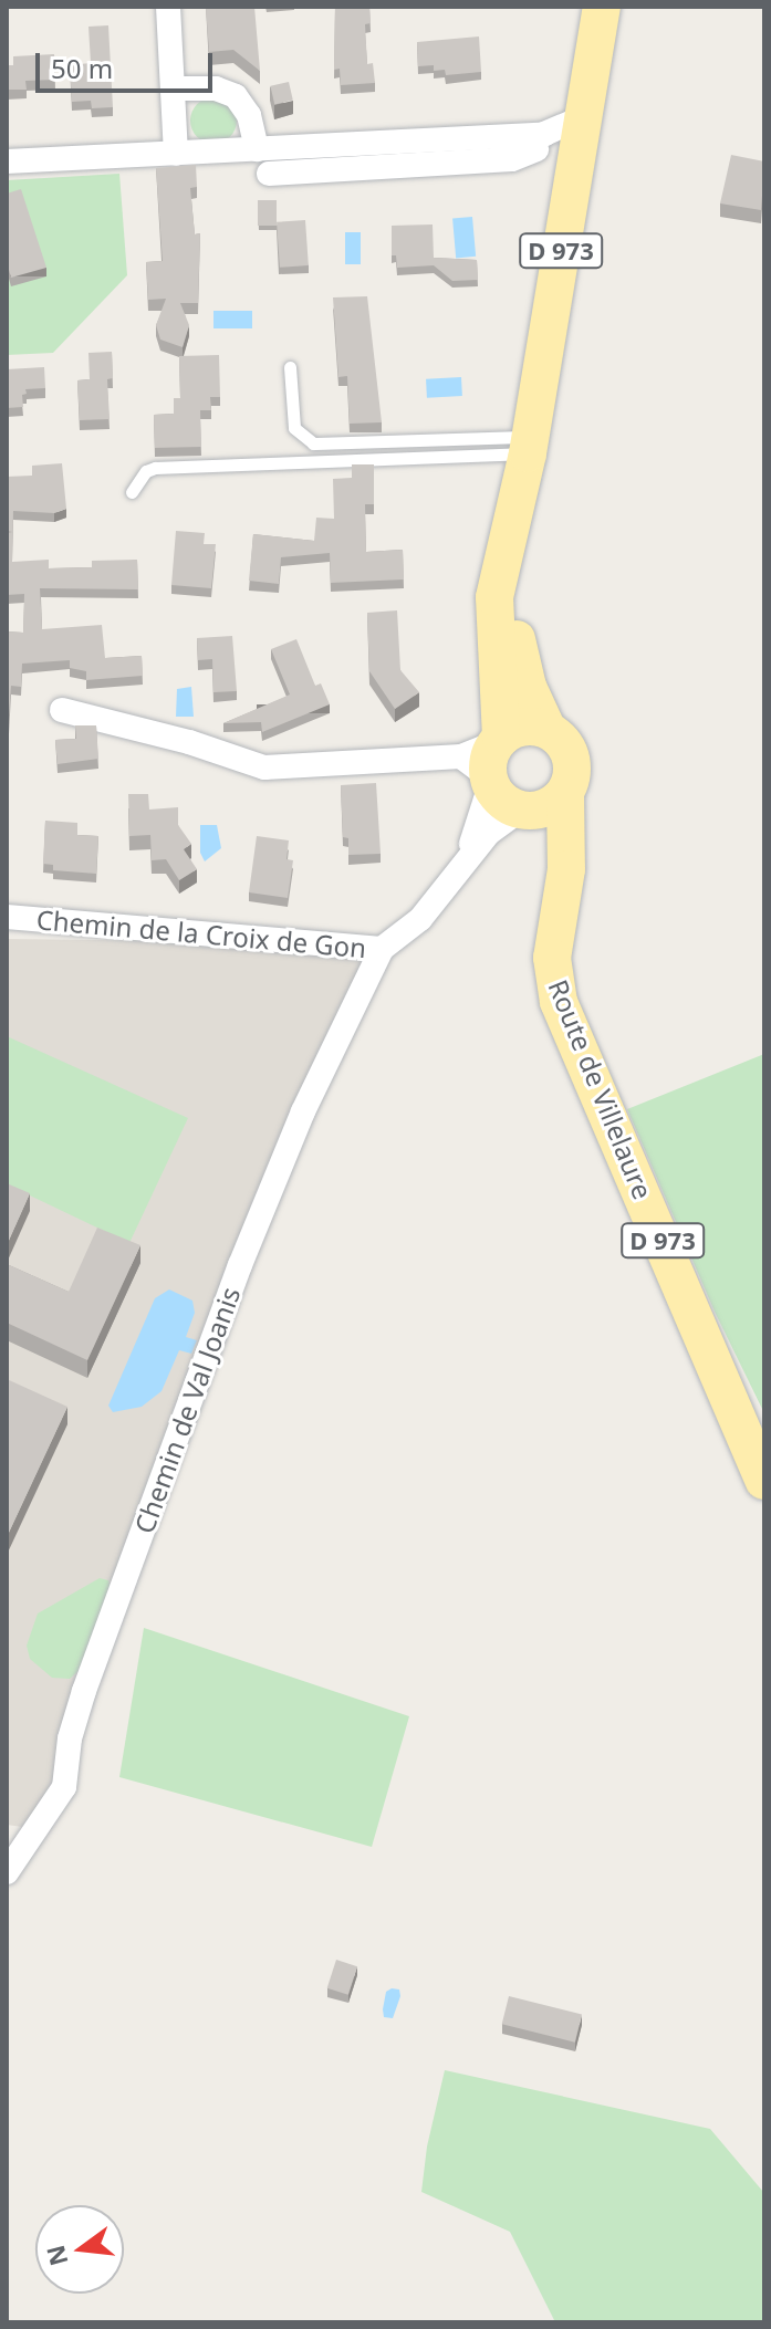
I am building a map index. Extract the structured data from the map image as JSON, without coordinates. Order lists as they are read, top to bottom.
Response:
{
  "streets": {
    "main road": ["D 973", "Route de Villelaure"],
    "street": ["Chemin de la Croix de Gon", "Chemin de Val Joanis"]
  },
  "crossings": [
    ["D 973", "Chemin de la Croix de Gon"],
    ["D 973", "Route de Villelaure"],
    ["Chemin de la Croix de Gon", "Route de Villelaure"],
    ["Chemin de la Croix de Gon", "Chemin de Val Joanis"]
  ],
  "scale_bar": "50 m",
  "north": "left"
}
